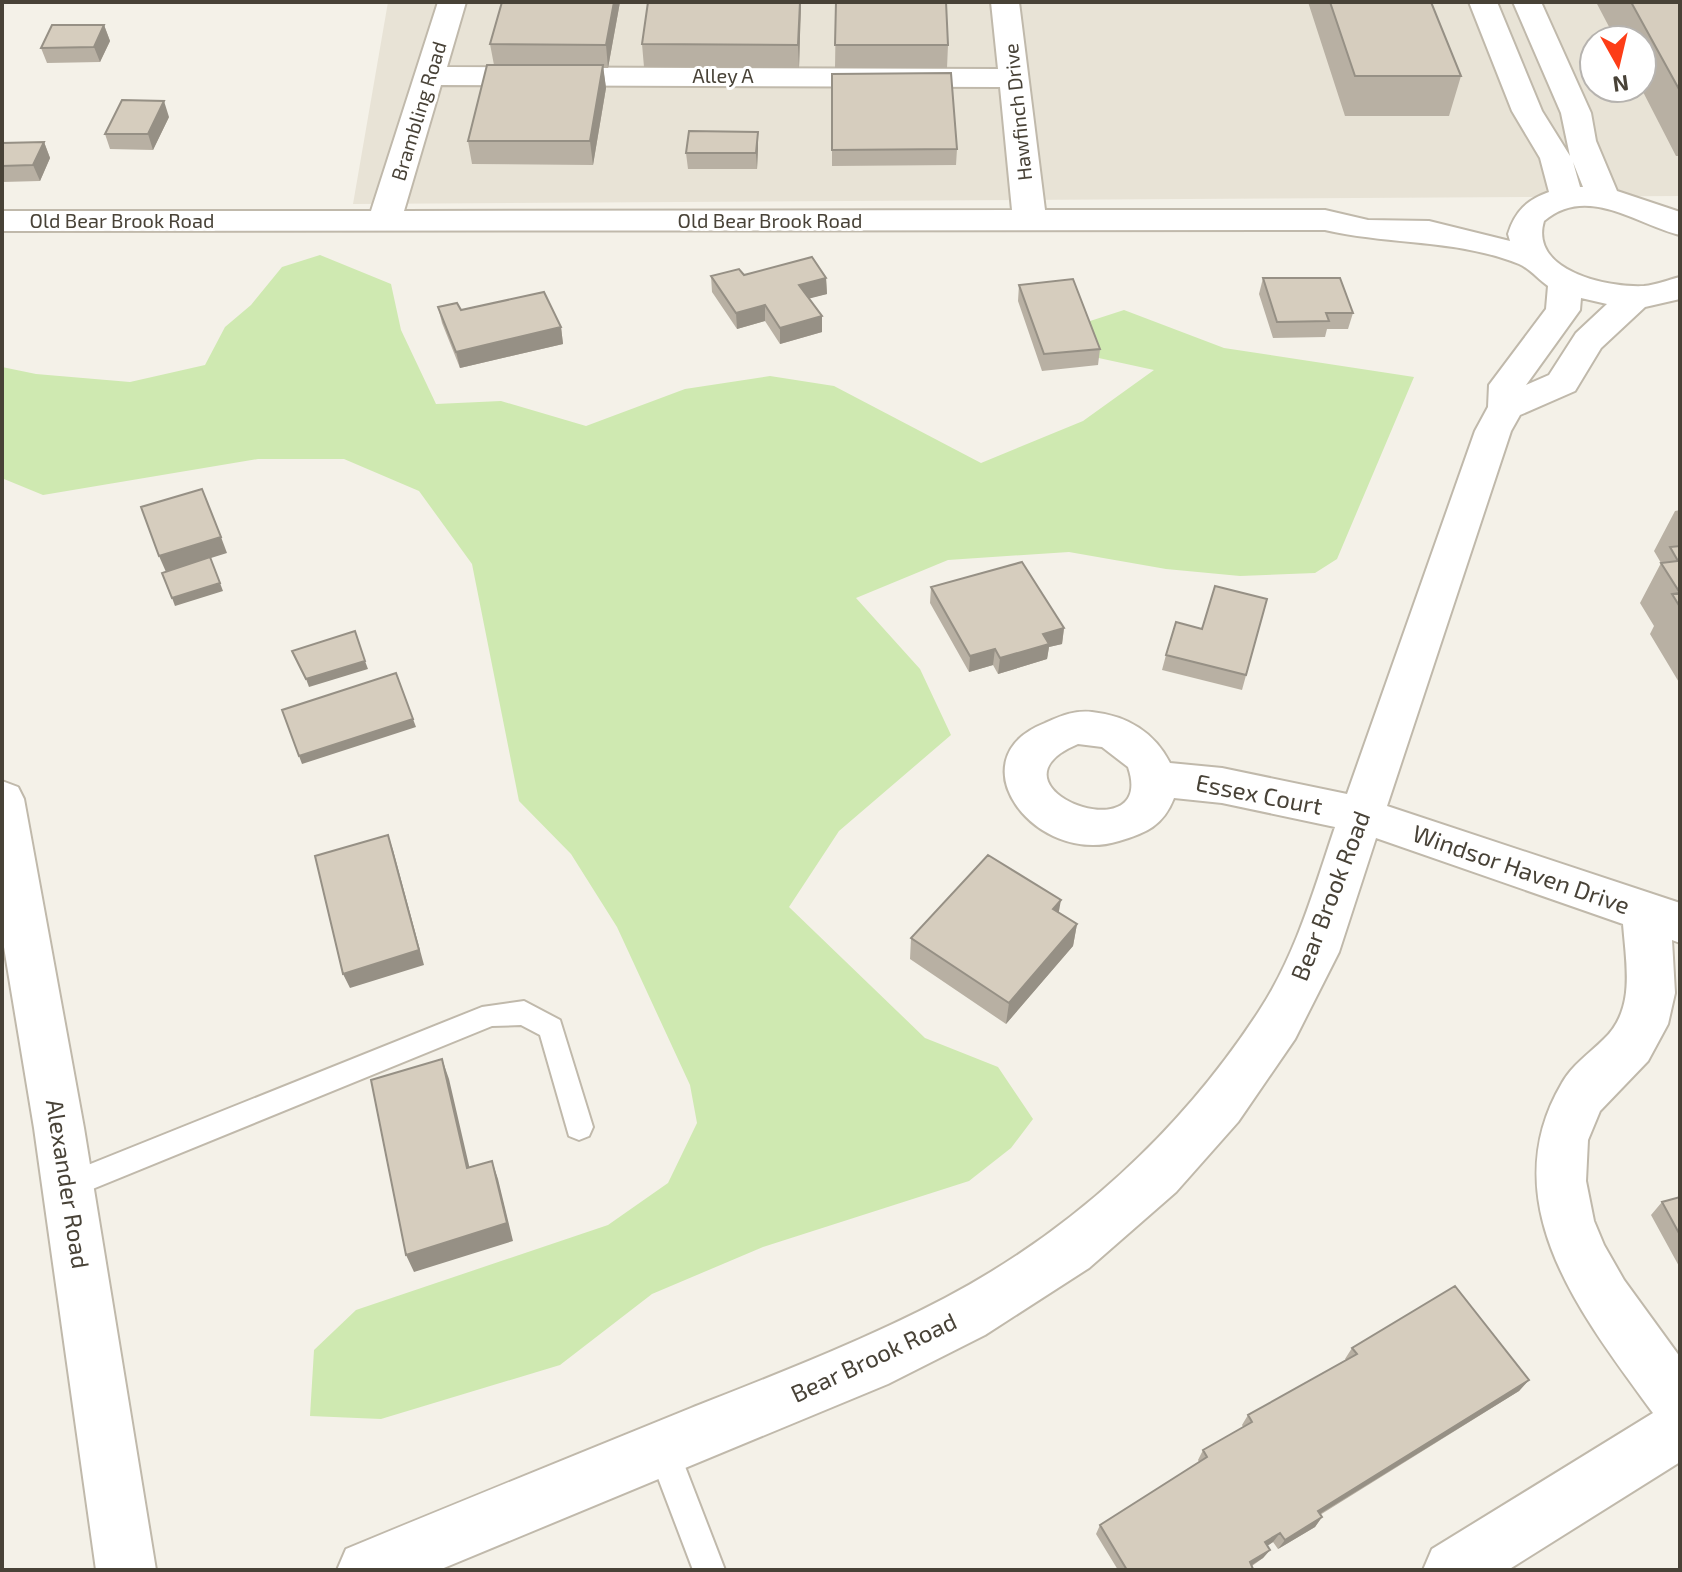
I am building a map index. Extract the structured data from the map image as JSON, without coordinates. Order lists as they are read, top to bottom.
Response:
{
  "streets": {
    "street": [
      "Alley A",
      "Brambling Road",
      "Hawfinch Drive",
      "Old Bear Brook Road",
      "Essex Court",
      "Windsor Haven Drive",
      "Bear Brook Road",
      "Alexander Road"
    ]
  },
  "crossings": [
    ["Alley A", "Brambling Road"],
    ["Alley A", "Hawfinch Drive"],
    ["Brambling Road", "Old Bear Brook Road"],
    ["Hawfinch Drive", "Old Bear Brook Road"],
    ["Essex Court", "Windsor Haven Drive"],
    ["Essex Court", "Bear Brook Road"],
    ["Windsor Haven Drive", "Bear Brook Road"]
  ],
  "north": "bottom"
}
